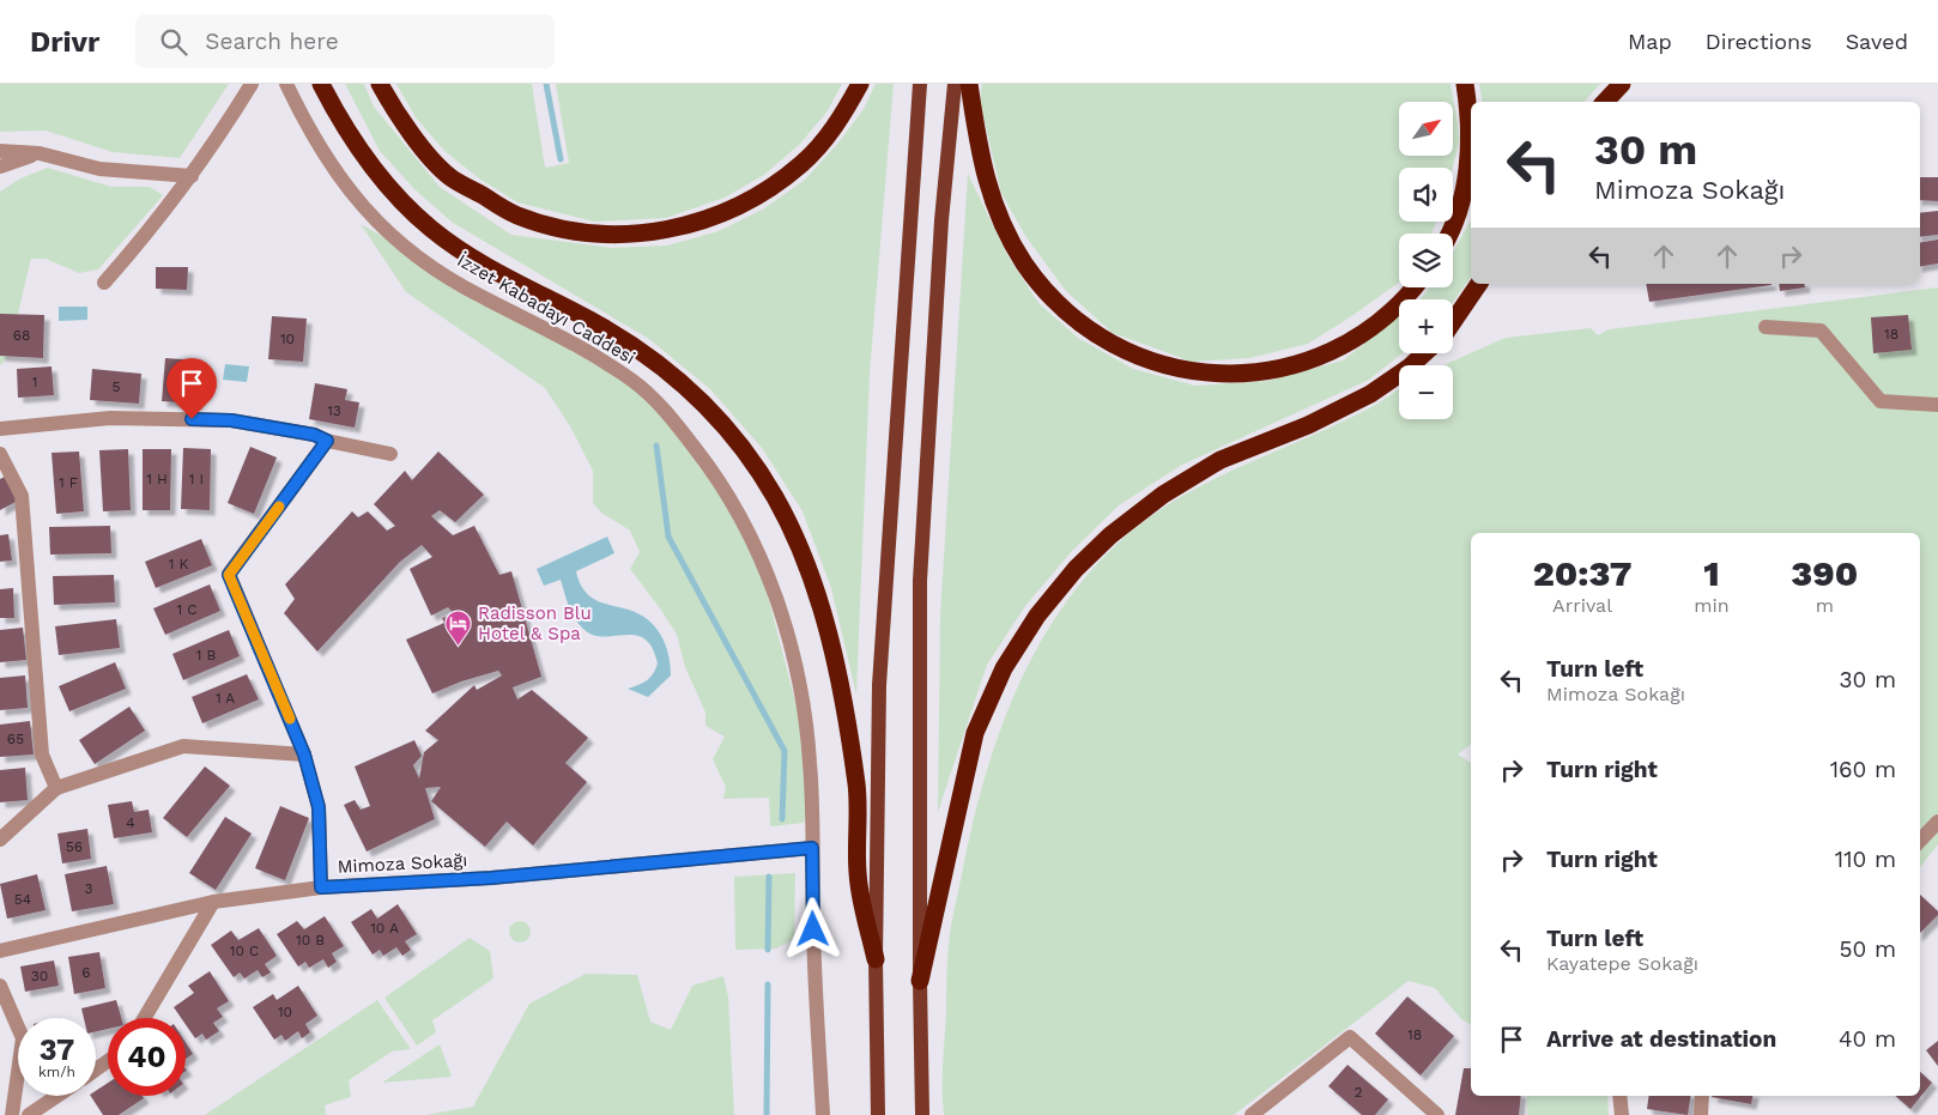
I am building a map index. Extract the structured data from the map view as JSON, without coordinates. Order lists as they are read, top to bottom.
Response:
{
  "streets": {
    "street": ["İzzet Kabadayı Caddesi", "Mimoza Sokağı"]
  },
  "crossings": [
    ["İzzet Kabadayı Caddesi", "Mimoza Sokağı"]
  ],
  "places": {
    "hotel": ["Radisson Blu Hotel & Spa"]
  },
  "house_numbers": [
    "18",
    "68",
    "10",
    "1",
    "5",
    "13",
    "1 H",
    "1 I",
    "1 F",
    "1 K",
    "1 C",
    "1 B",
    "1 A",
    "65",
    "4",
    "56",
    "3",
    "54",
    "10 A",
    "10 B",
    "10 C",
    "6",
    "30",
    "10",
    "18",
    "2"
  ],
  "north": "top right",
  "page": {
    "header": "Drivr",
    "search": "Search here",
    "nav": ["Map", "Directions", "Saved"],
    "map_buttons": ["+", "−"],
    "turn": ["30 m", "Mimoza Sokağı"],
    "eta": [
      "20:37",
      "Arrival",
      "1",
      "min",
      "390",
      "m"
    ],
    "list": [
      {
        "name": "Turn left",
        "note": "Mimoza Sokağı",
        "value": "30 m"
      },
      {
        "name": "Turn right",
        "value": "160 m"
      },
      {
        "name": "Turn right",
        "value": "110 m"
      },
      {
        "name": "Turn left",
        "note": "Kayatepe Sokağı",
        "value": "50 m"
      },
      {
        "name": "Arrive at destination",
        "value": "40 m"
      }
    ],
    "speed": "37 km/h",
    "limit": "40"
  }
}
